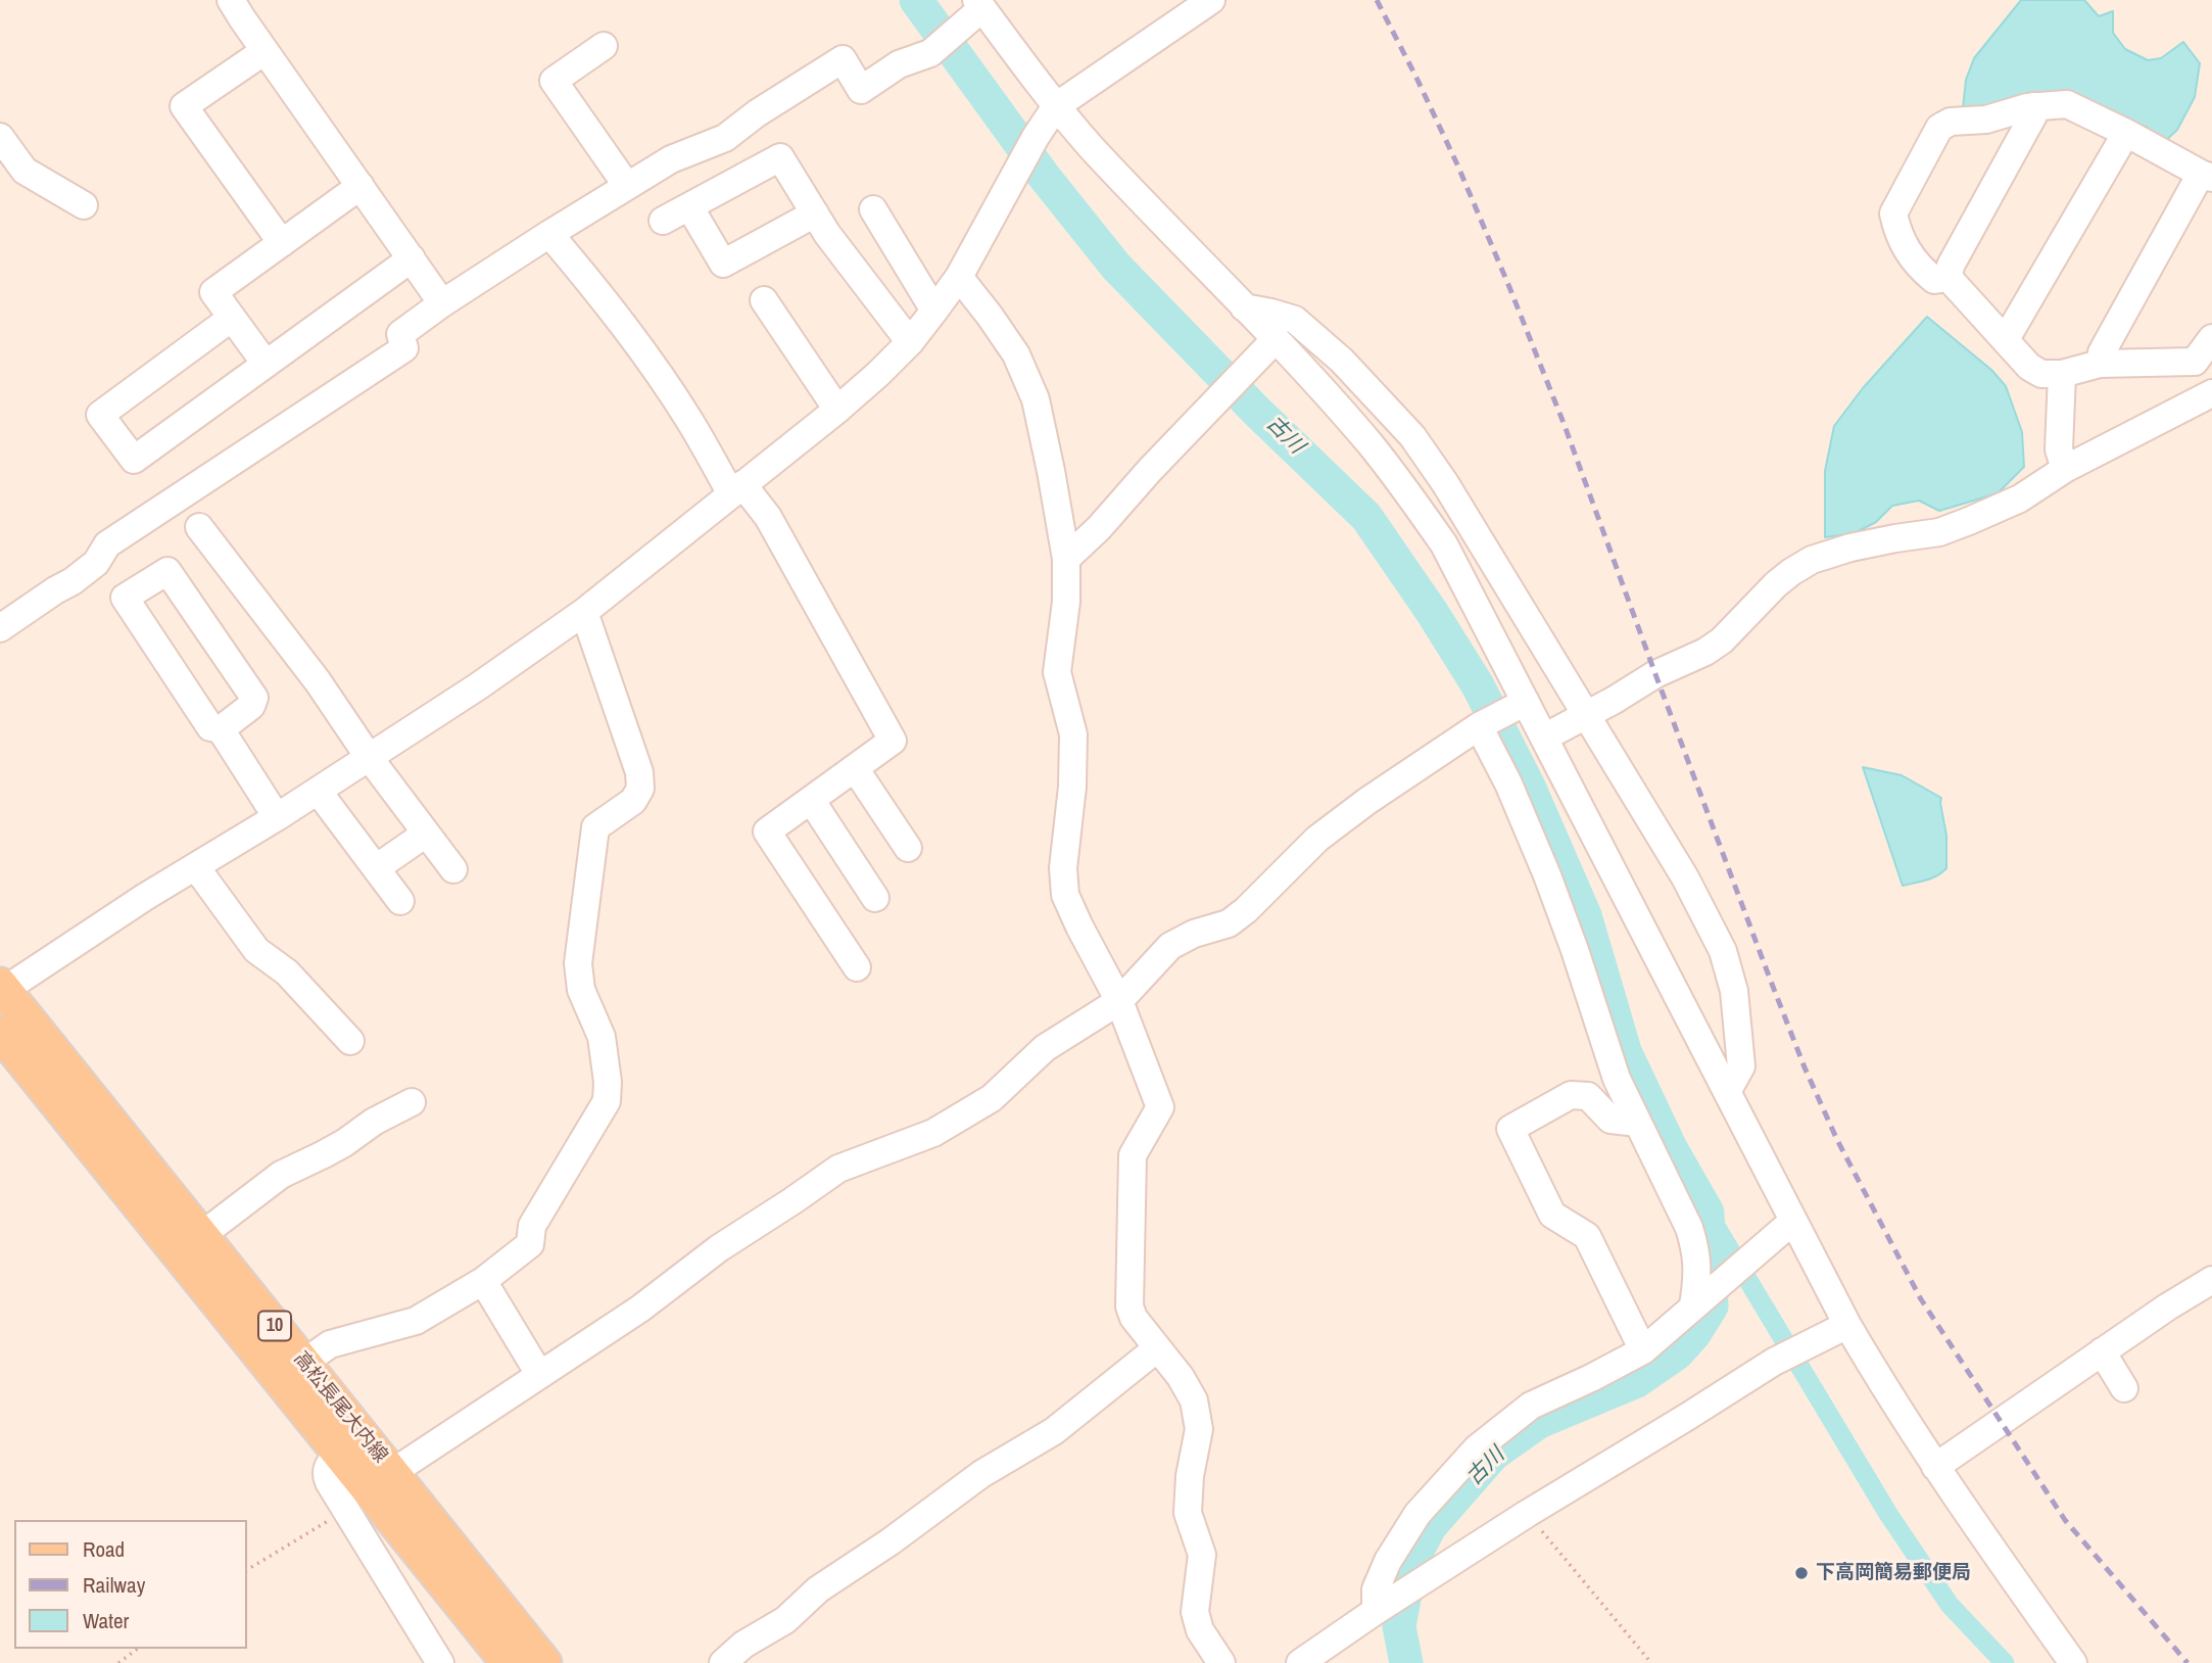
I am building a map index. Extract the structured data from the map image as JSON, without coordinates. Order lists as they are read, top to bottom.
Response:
{
  "streets": {
    "main road": ["10", "高松長尾大内線"]
  },
  "water": ["古川"],
  "places": ["下高岡簡易郵便局"],
  "legend": ["Road", "Railway", "Water"]
}
